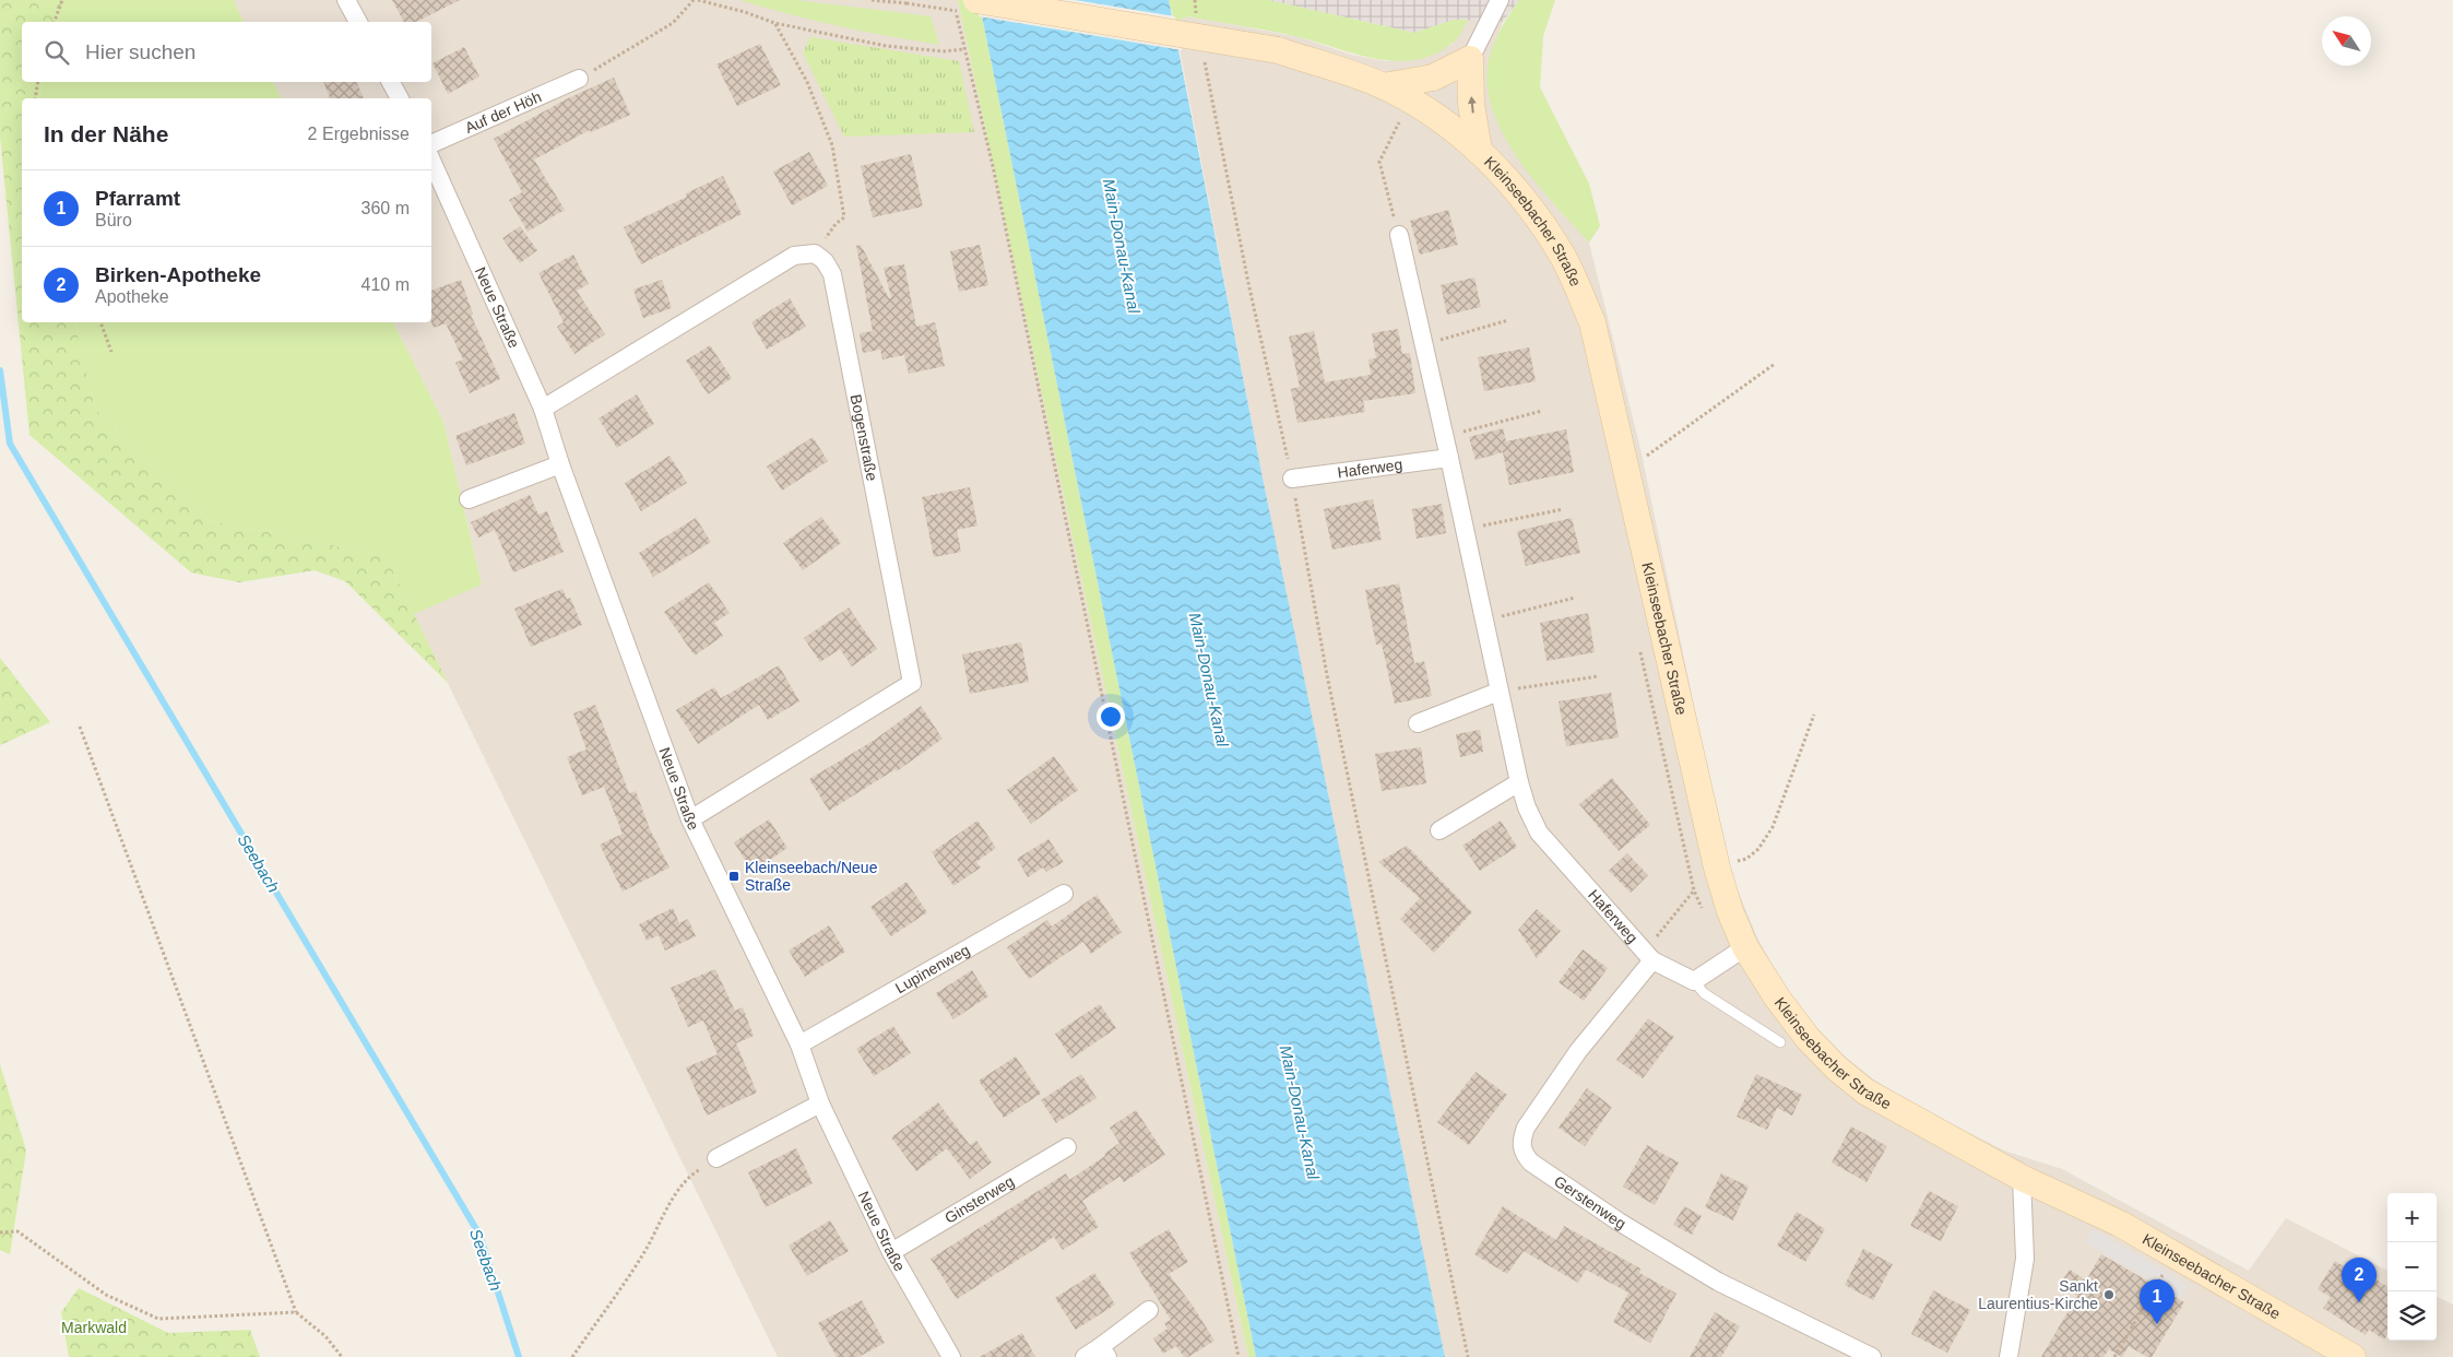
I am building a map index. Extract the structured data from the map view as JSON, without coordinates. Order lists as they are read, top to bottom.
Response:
{
  "streets": {
    "street": [
      "Auf der Höh",
      "Kleinseebacher Straße",
      "Neue Straße",
      "Bogenstraße",
      "Haferweg",
      "Lupinenweg",
      "Ginsterweg",
      "Gerstenweg"
    ]
  },
  "crossings": [
    ["Neue Straße", "Bogenstraße"],
    ["Neue Straße", "Lupinenweg"],
    ["Neue Straße", "Ginsterweg"],
    ["Haferweg", "Gerstenweg"]
  ],
  "water": ["Main-Donau-Kanal", "Seebach"],
  "parks": ["Markwald"],
  "places": {
    "transit": ["Kleinseebach/Neue Straße"],
    "other": ["Sankt Laurentius-Kirche"]
  },
  "north": "top left",
  "page": {
    "search": "Hier suchen",
    "heading": ["In der Nähe", "2 Ergebnisse"],
    "list": [
      {
        "mark": "1",
        "name": "Pfarramt",
        "note": "Büro",
        "value": "360 m"
      },
      {
        "mark": "2",
        "name": "Birken-Apotheke",
        "note": "Apotheke",
        "value": "410 m"
      }
    ],
    "map_buttons": ["+", "−"],
    "pins": ["2", "1"]
  }
}
